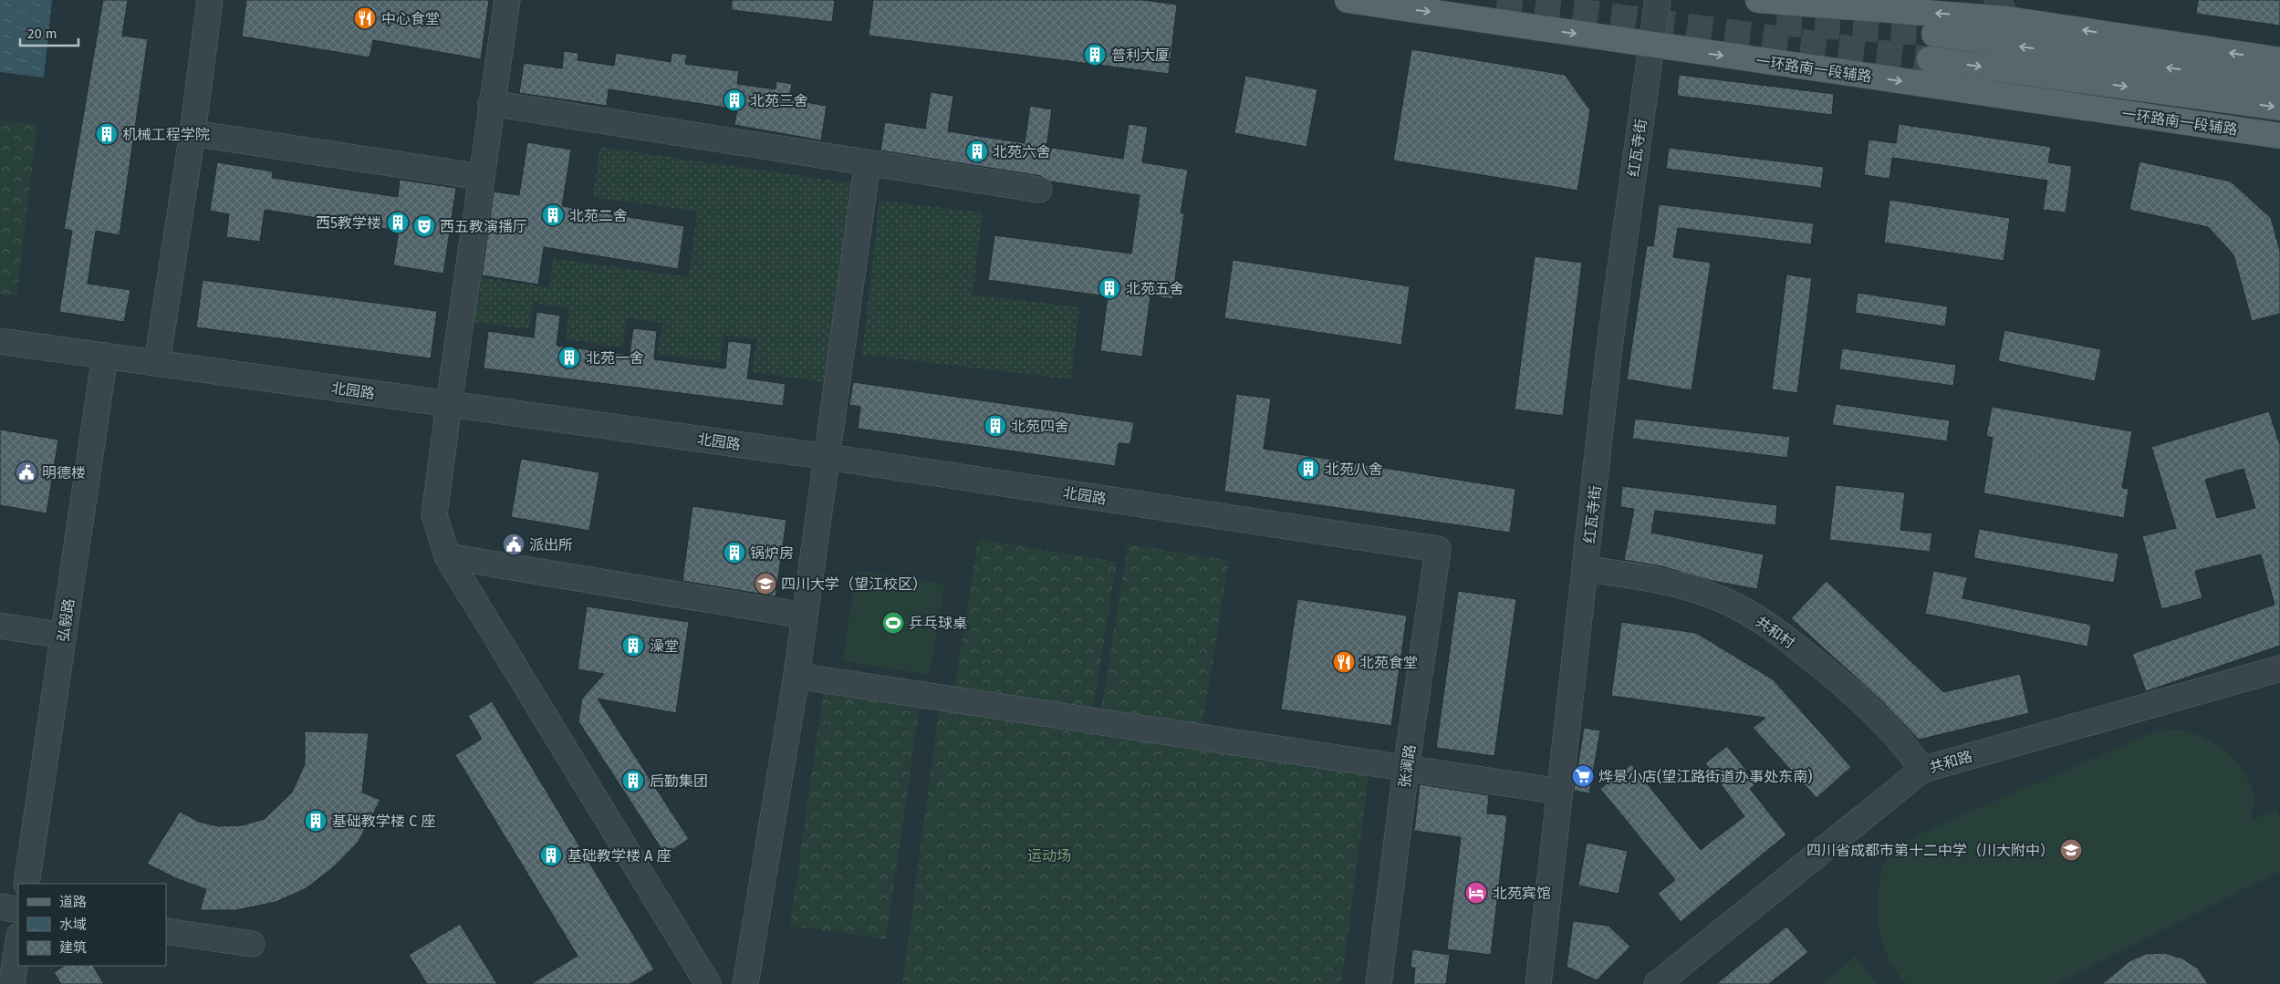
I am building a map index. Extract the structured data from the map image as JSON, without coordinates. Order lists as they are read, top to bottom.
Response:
{
  "streets": {
    "main road": ["一环路南一段辅路"],
    "street": [
      "红瓦寺街",
      "北园路",
      "弘毅路",
      "共和村",
      "共和路",
      "张澜路"
    ]
  },
  "crossings": [
    ["一环路南一段辅路", "红瓦寺街"],
    ["红瓦寺街", "共和村"],
    ["北园路", "弘毅路"],
    ["北园路", "张澜路"],
    ["共和村", "共和路"]
  ],
  "parks": ["运动场"],
  "places": {
    "restaurant": ["中心食堂", "北苑食堂"],
    "building": [
      "普利大厦",
      "北苑三舍",
      "机械工程学院",
      "北苑六舍",
      "北苑二舍",
      "西5教学楼",
      "北苑五舍",
      "北苑一舍",
      "北苑四舍",
      "北苑八舍",
      "锅炉房",
      "澡堂",
      "后勤集团",
      "基础教学楼 C 座",
      "基础教学楼 A 座"
    ],
    "theatre": ["西五教演播厅"],
    "public building": ["明德楼", "派出所"],
    "school or university": ["四川大学（望江校区）", "四川省成都市第十二中学（川大附中）"],
    "sports": ["乒乓球桌"],
    "supermarket": ["烨景小店(望江路街道办事处东南)"],
    "hotel": ["北苑宾馆"]
  },
  "legend": ["道路", "水域", "建筑"],
  "scale_bar": "20 m"
}
